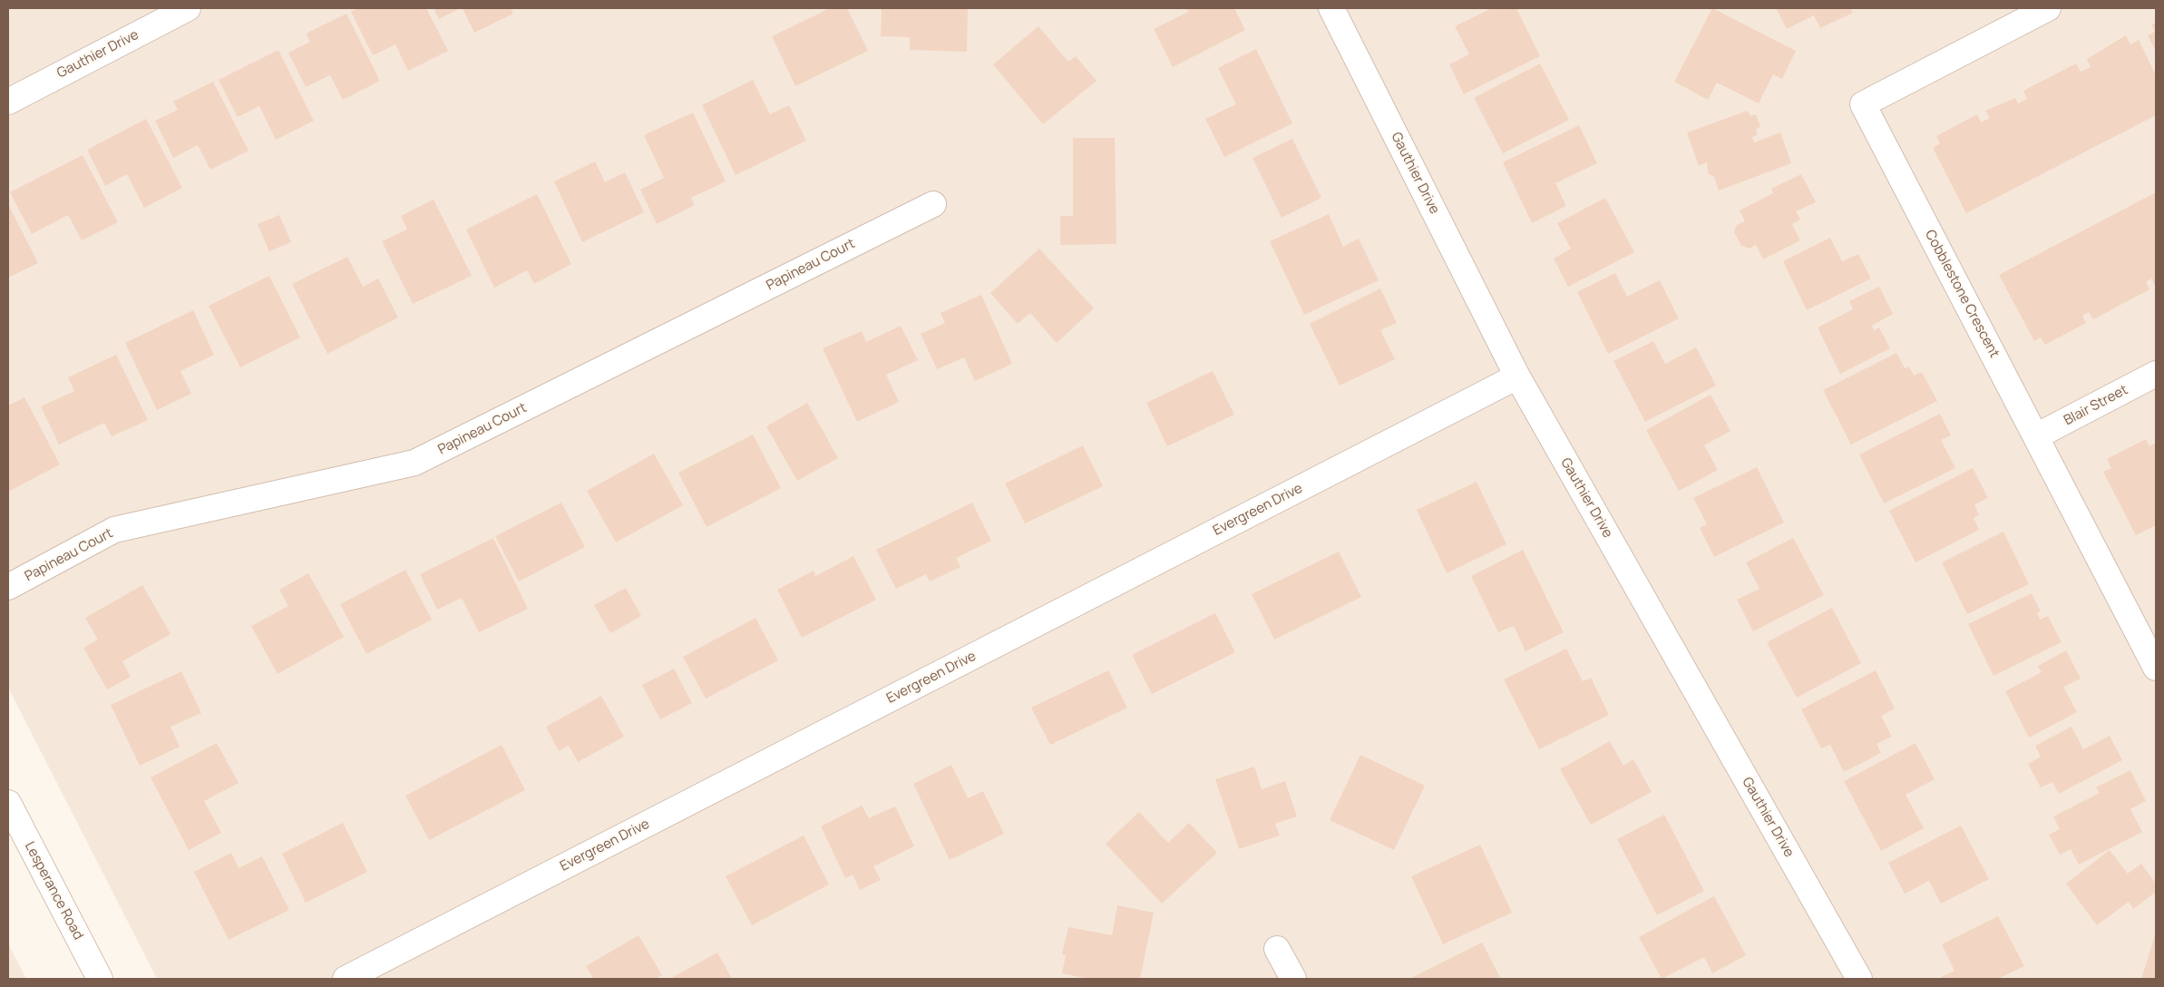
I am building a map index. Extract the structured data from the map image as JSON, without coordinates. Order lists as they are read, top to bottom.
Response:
{
  "streets": {
    "street": [
      "Gauthier Drive",
      "Papineau Court",
      "Cobblestone Crescent",
      "Blair Street",
      "Evergreen Drive",
      "Lesperance Road"
    ]
  },
  "crossings": [
    ["Gauthier Drive", "Evergreen Drive"],
    ["Cobblestone Crescent", "Blair Street"]
  ]
}
